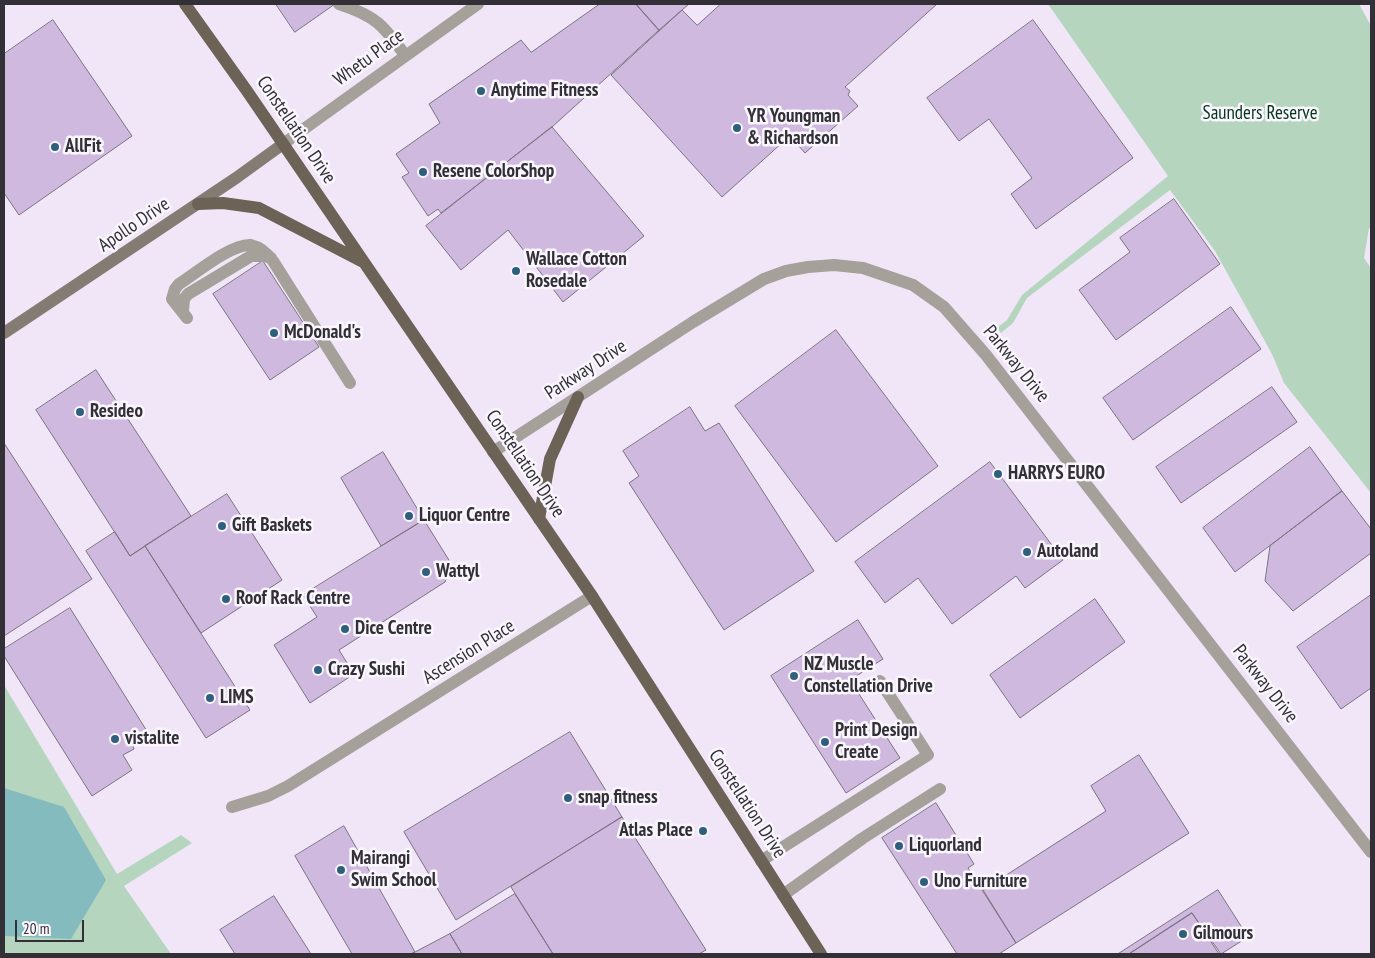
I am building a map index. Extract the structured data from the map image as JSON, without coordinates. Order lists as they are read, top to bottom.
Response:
{
  "streets": {
    "main road": ["Constellation Drive", "Apollo Drive"],
    "street": ["Whetu Place", "Parkway Drive", "Ascension Place"]
  },
  "crossings": [
    ["Whetu Place", "Constellation Drive"],
    ["Whetu Place", "Apollo Drive"],
    ["Constellation Drive", "Apollo Drive"],
    ["Constellation Drive", "Parkway Drive"],
    ["Constellation Drive", "Ascension Place"]
  ],
  "parks": ["Saunders Reserve"],
  "places": [
    "Anytime Fitness",
    "YR Youngman & Richardson",
    "AllFit",
    "Resene ColorShop",
    "Wallace Cotton Rosedale",
    "McDonald's",
    "Resideo",
    "HARRYS EURO",
    "Liquor Centre",
    "Gift Baskets",
    "Autoland",
    "Wattyl",
    "Roof Rack Centre",
    "Dice Centre",
    "Crazy Sushi",
    "NZ Muscle Constellation Drive",
    "LIMS",
    "vistalite",
    "Print Design Create",
    "snap fitness",
    "Atlas Place",
    "Liquorland",
    "Mairangi Swim School",
    "Uno Furniture",
    "Gilmours"
  ],
  "scale_bar": "20 m"
}
